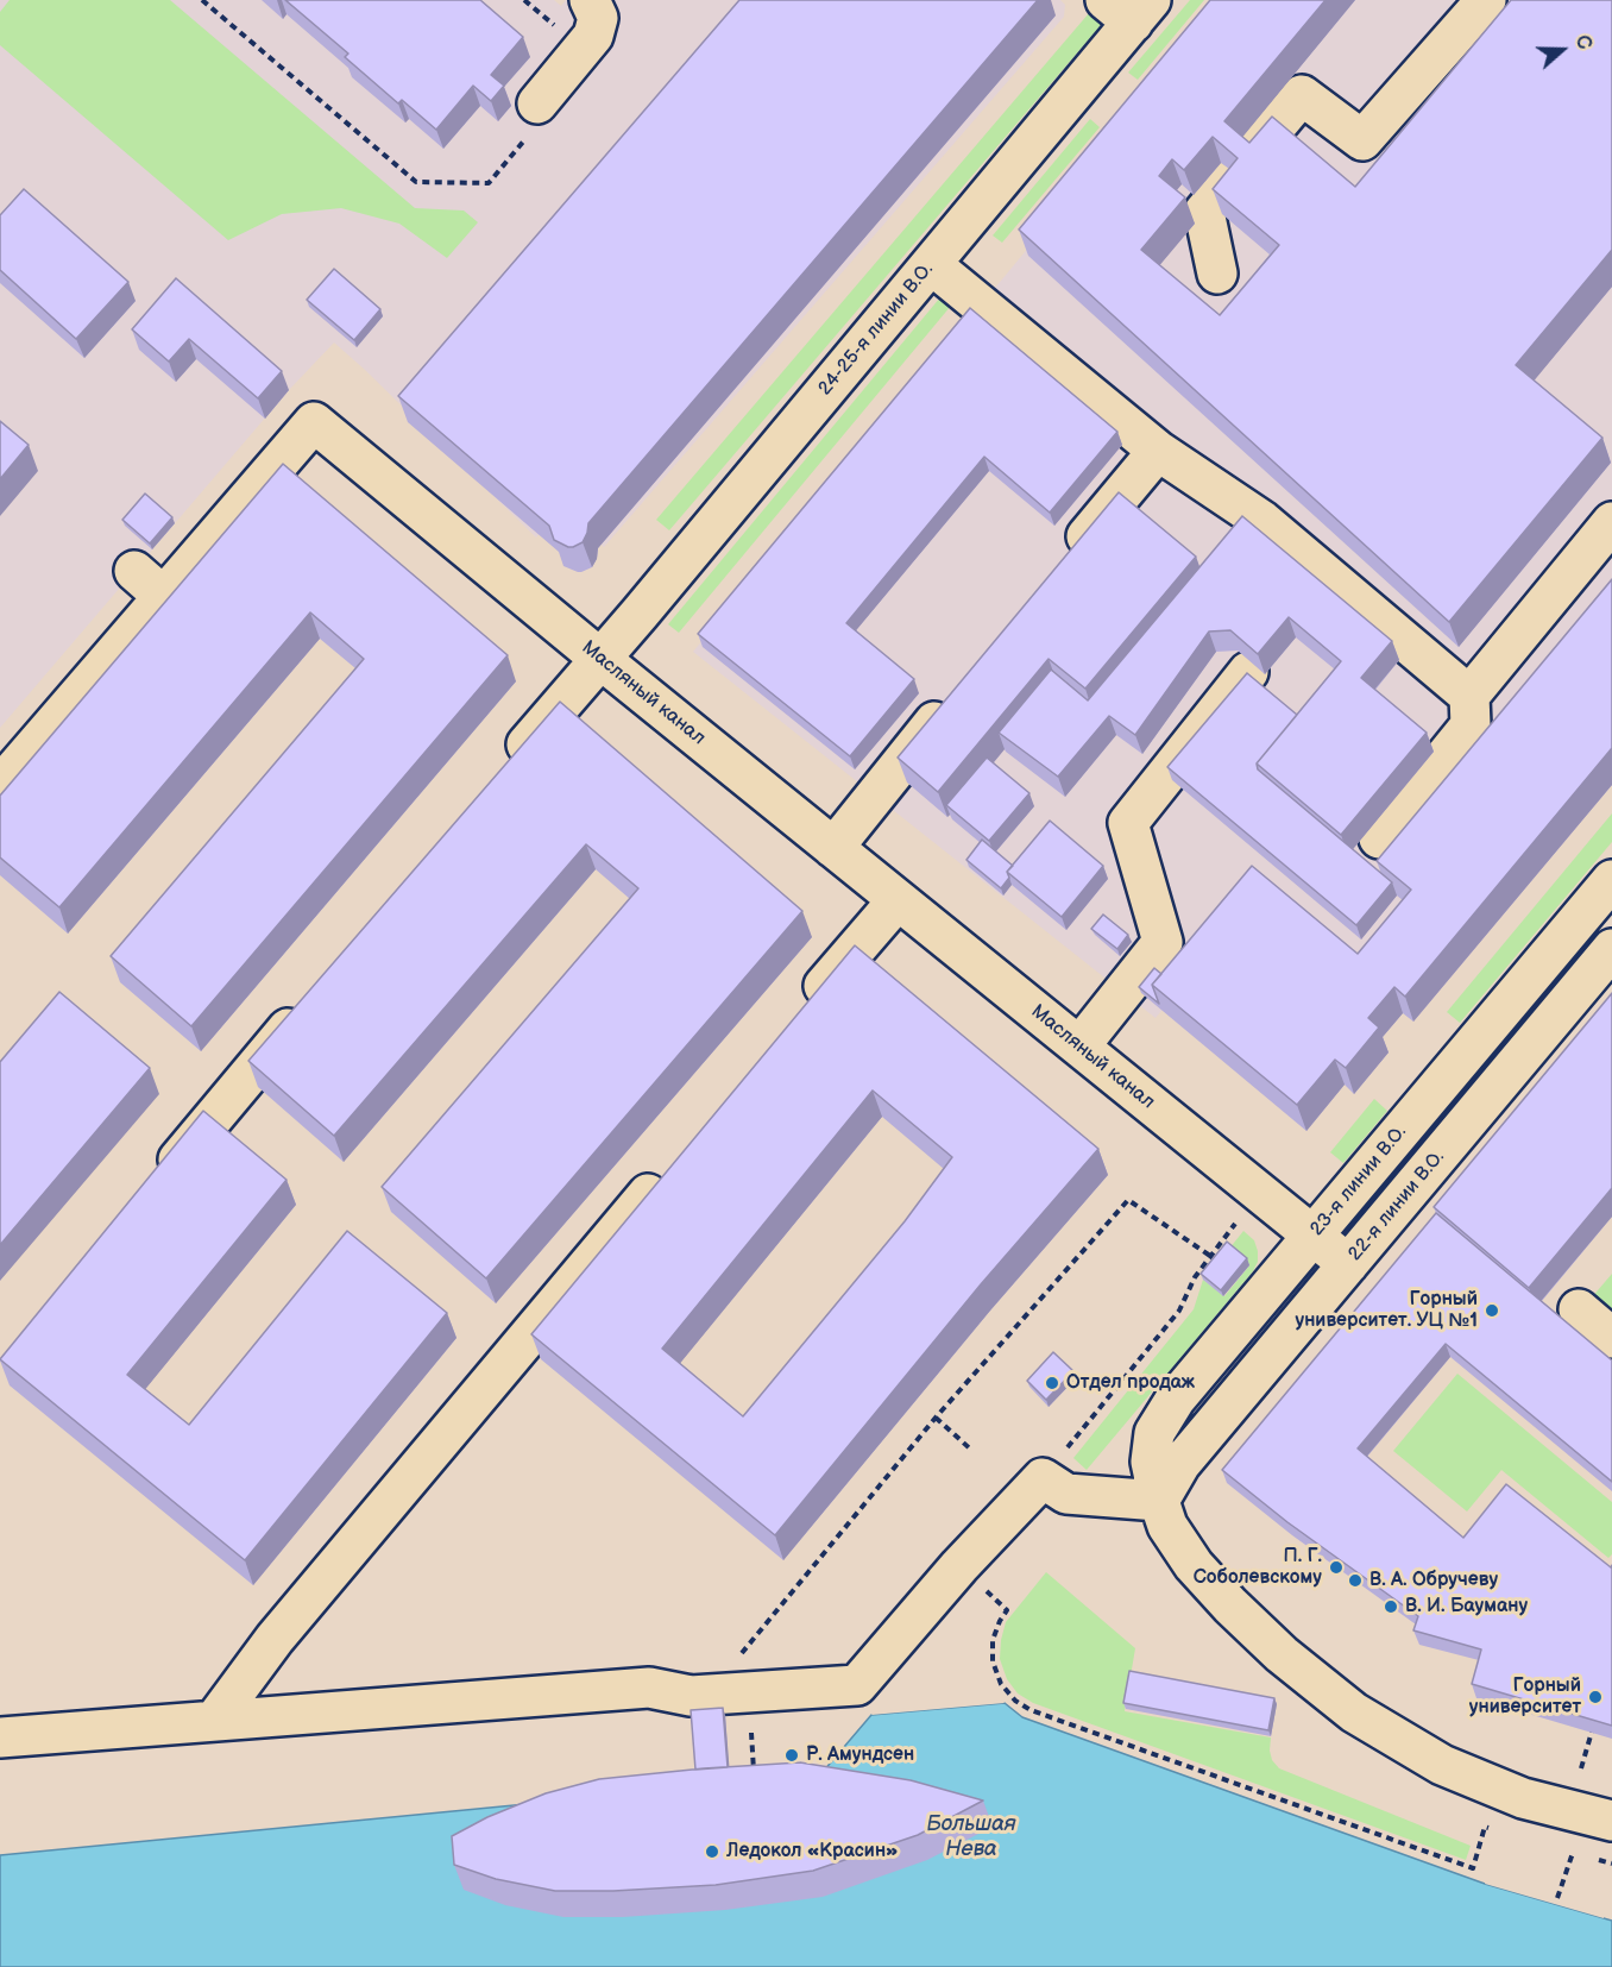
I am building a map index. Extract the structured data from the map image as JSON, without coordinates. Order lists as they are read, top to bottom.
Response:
{
  "streets": {
    "street": [
      "24-25-я линии В.О.",
      "Масляный канал",
      "23-я линии В.О.",
      "22-я линии В.О."
    ]
  },
  "crossings": [
    ["24-25-я линии В.О.", "Масляный канал"],
    ["Масляный канал", "23-я линии В.О."],
    ["Масляный канал", "22-я линии В.О."],
    ["23-я линии В.О.", "22-я линии В.О."]
  ],
  "water": ["Большая Нева"],
  "places": [
    "Горный университет. УЦ №1",
    "Отдел продаж",
    "П. Г. Соболевскому",
    "В. А. Обручеву",
    "В. И. Бауману",
    "Горный университет",
    "Р. Амундсен",
    "Ледокол «Красин»"
  ],
  "north": "right"
}
